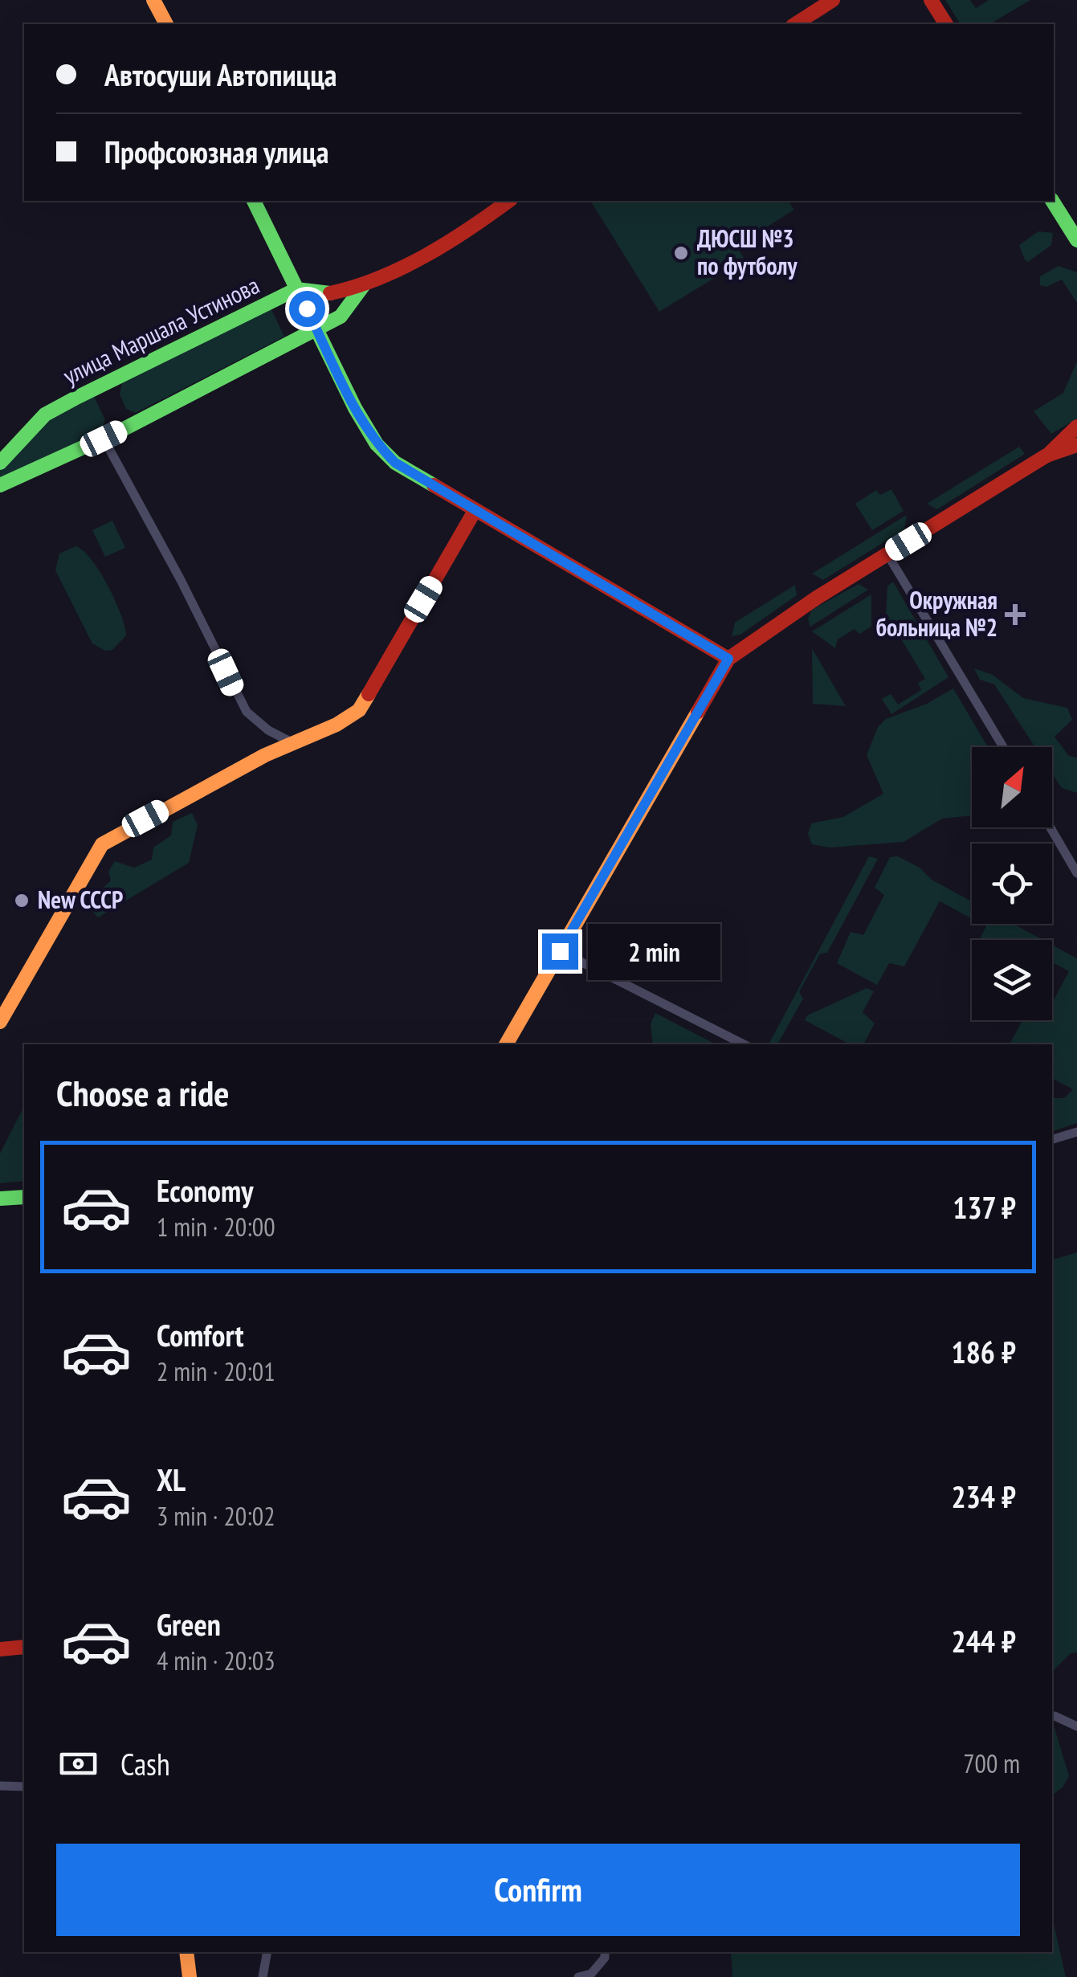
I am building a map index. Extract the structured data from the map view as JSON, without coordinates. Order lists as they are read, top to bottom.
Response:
{
  "streets": {
    "street": ["улица Маршала Устинова"]
  },
  "places": {
    "other": ["ДЮСШ №3 по футболу", "New СССР"],
    "health": ["Окружная больница №2"]
  },
  "north": "top right",
  "page": {
    "banner": ["Автосуши Автопицца", "Профсоюзная улица"],
    "bubble": "2 min",
    "heading": "Choose a ride",
    "list": [
      {
        "name": "Economy",
        "note": "1 min · 20:00",
        "value": "137 ₽"
      },
      {
        "name": "Comfort",
        "note": "2 min · 20:01",
        "value": "186 ₽"
      },
      {
        "name": "XL",
        "note": "3 min · 20:02",
        "value": "234 ₽"
      },
      {
        "name": "Green",
        "note": "4 min · 20:03",
        "value": "244 ₽"
      }
    ],
    "pay": ["Cash", "700 m"],
    "buttons": "Confirm"
  }
}
